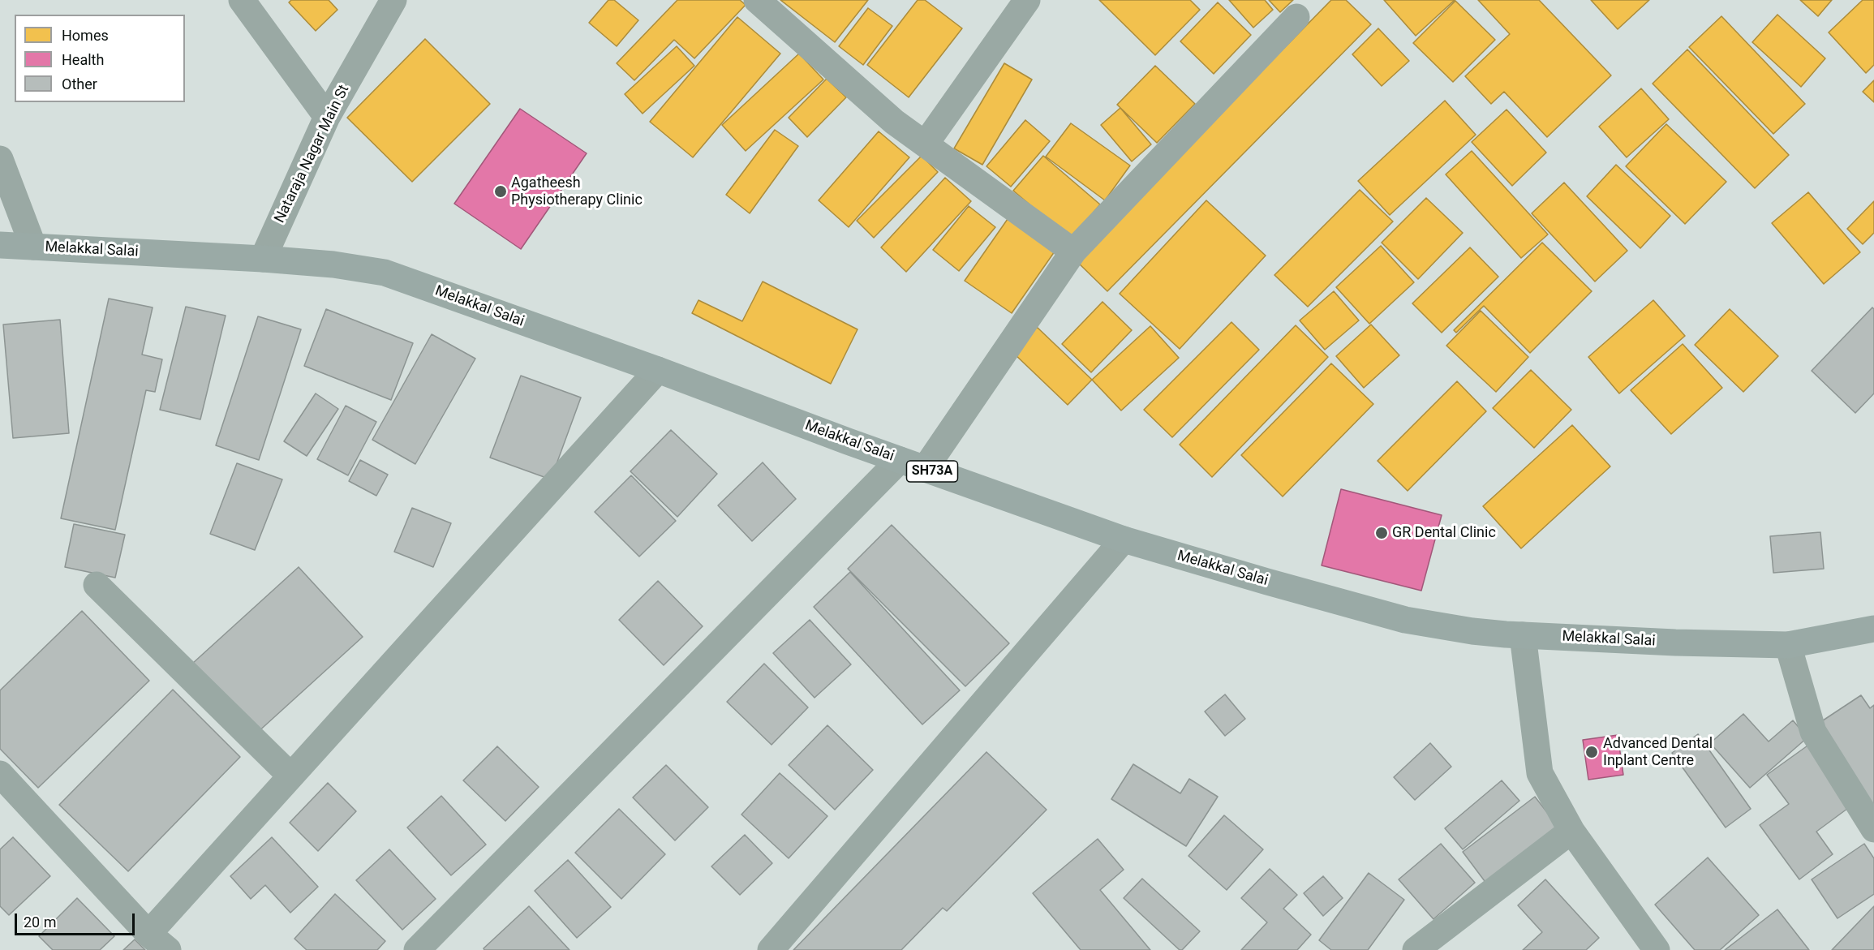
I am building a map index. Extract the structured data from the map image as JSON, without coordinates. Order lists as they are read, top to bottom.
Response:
{
  "streets": {
    "main road": ["Melakkal Salai", "SH73A"],
    "street": ["Nataraja Nagar Main St"]
  },
  "crossings": [
    ["Nataraja Nagar Main St", "Melakkal Salai"]
  ],
  "places": ["Agatheesh Physiotherapy Clinic", "GR Dental Clinic", "Advanced Dental Inplant Centre"],
  "legend": ["Homes", "Health", "Other"],
  "scale_bar": "20 m"
}
